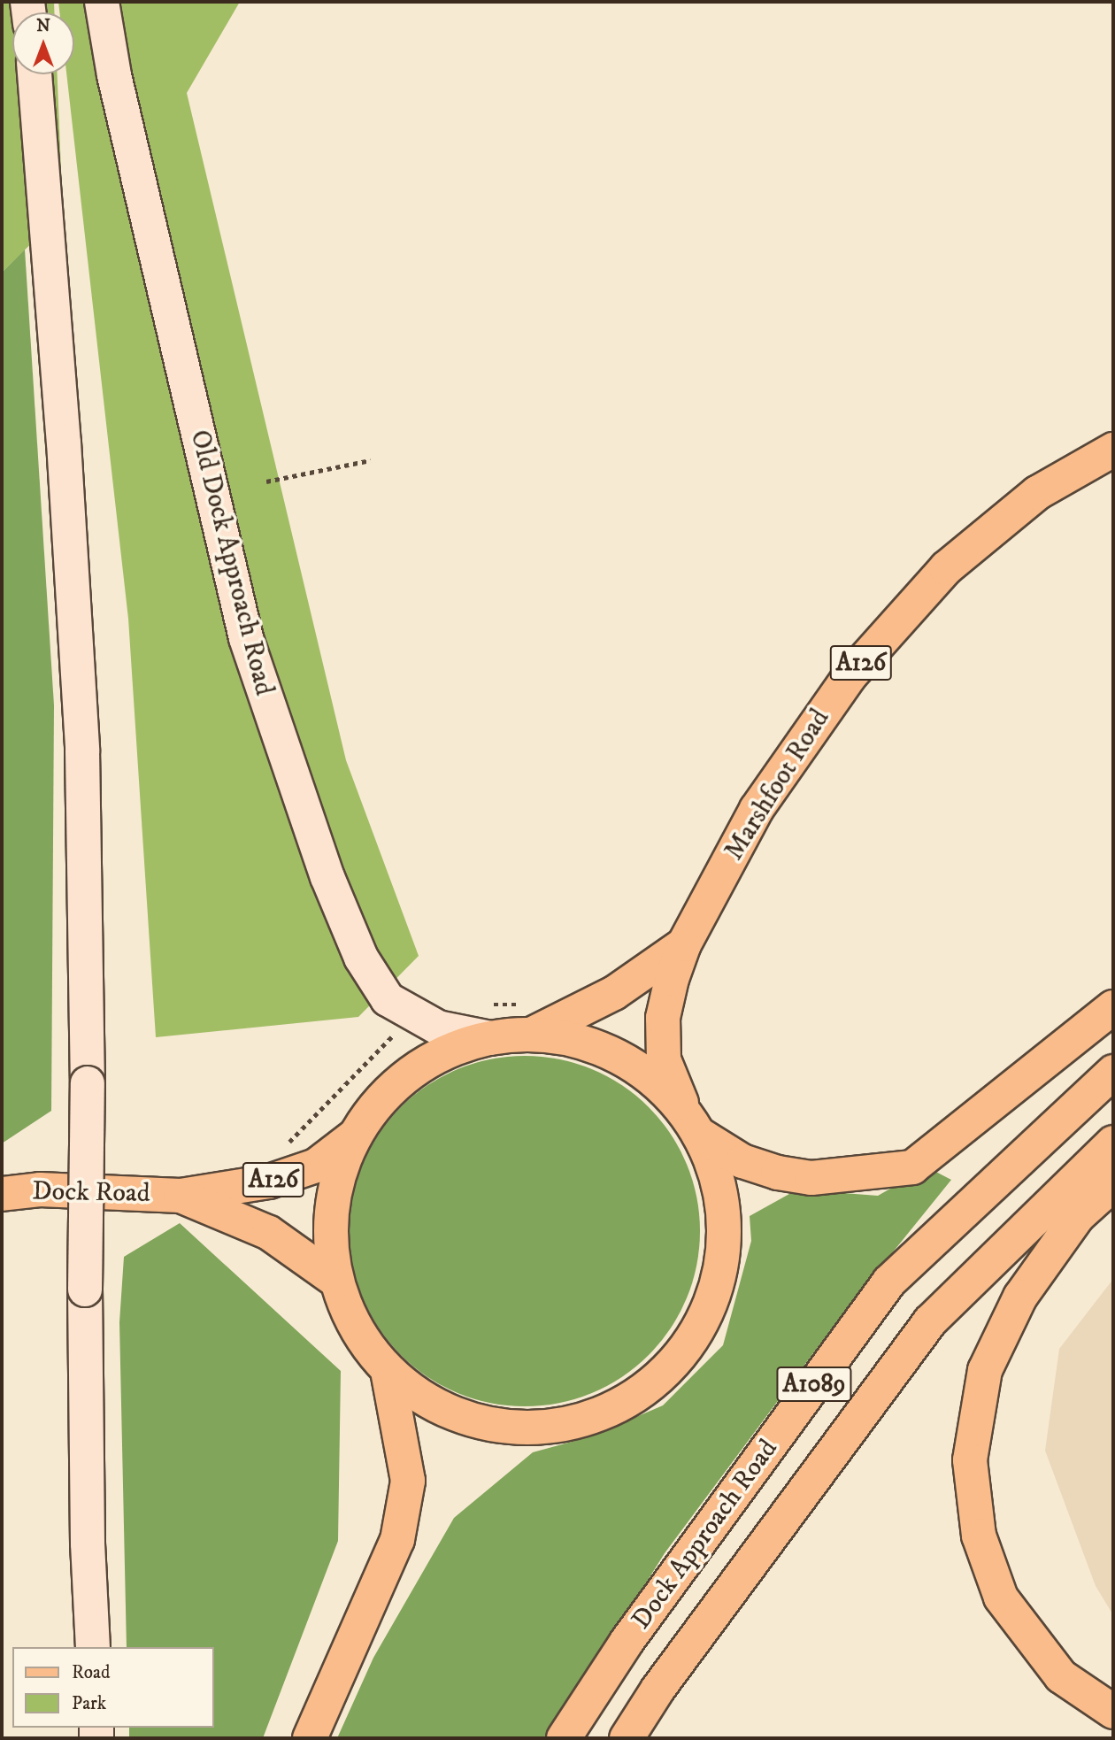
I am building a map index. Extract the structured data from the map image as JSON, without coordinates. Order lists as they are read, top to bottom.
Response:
{
  "streets": {
    "main road": [
      "A126",
      "Marshfoot Road",
      "Dock Road",
      "A1089",
      "Dock Approach Road"
    ],
    "street": ["Old Dock Approach Road"]
  },
  "legend": ["Road", "Park"],
  "north": "top"
}
